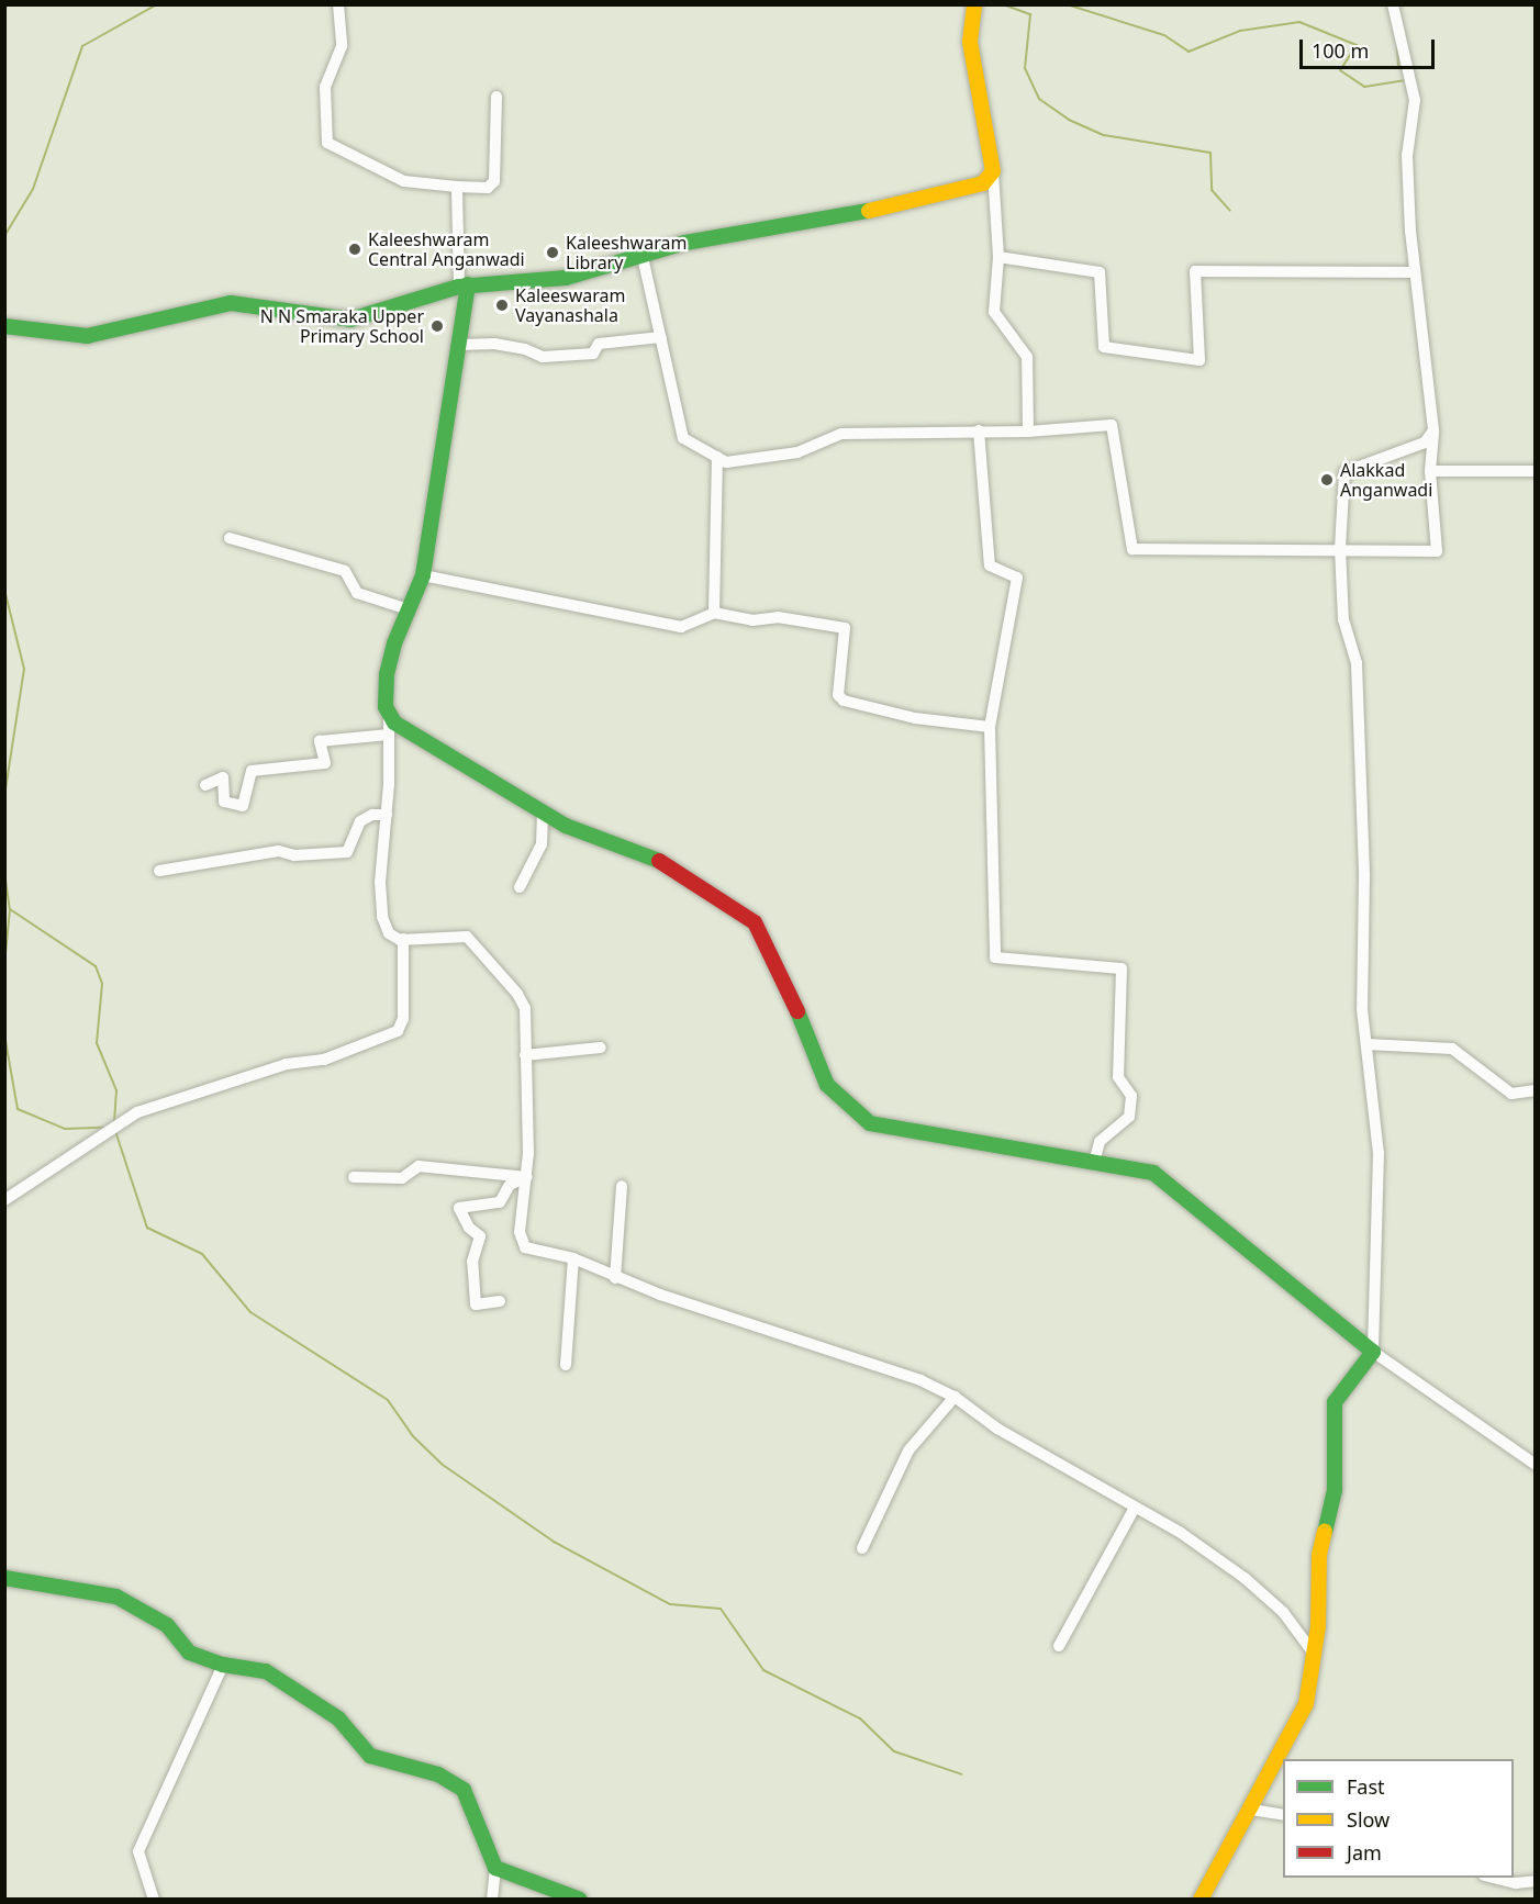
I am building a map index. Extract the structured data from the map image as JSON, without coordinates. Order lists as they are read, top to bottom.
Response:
{
  "places": [
    "Kaleeshwaram Central Anganwadi",
    "Kaleeshwaram Library",
    "Kaleeswaram Vayanashala",
    "N N Smaraka Upper Primary School",
    "Alakkad Anganwadi"
  ],
  "legend": ["Fast", "Slow", "Jam"],
  "scale_bar": "100 m"
}
